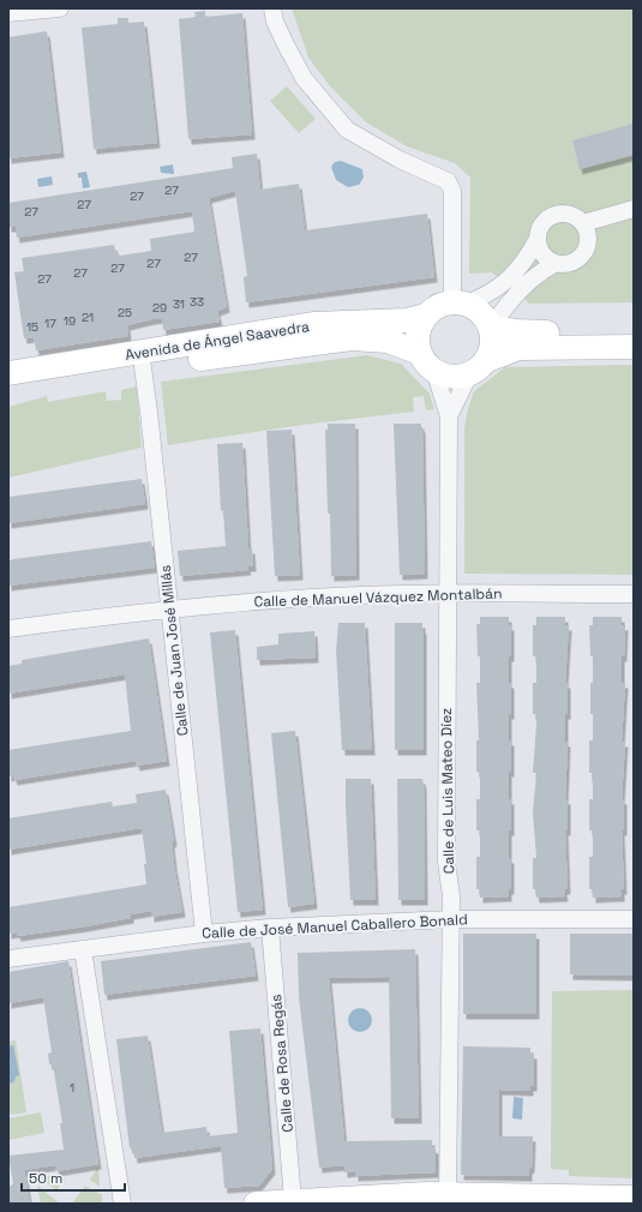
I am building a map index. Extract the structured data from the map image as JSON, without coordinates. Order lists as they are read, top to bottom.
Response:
{
  "streets": {
    "street": [
      "Avenida de Ángel Saavedra",
      "Calle de Manuel Vázquez Montalbán",
      "Calle de Juan José Millás",
      "Calle de Luis Mateo Díez",
      "Calle de José Manuel Caballero Bonald",
      "Calle de Rosa Regás"
    ]
  },
  "crossings": [
    ["Avenida de Ángel Saavedra", "Calle de Juan José Millás"],
    ["Avenida de Ángel Saavedra", "Calle de Luis Mateo Díez"],
    ["Calle de Manuel Vázquez Montalbán", "Calle de Juan José Millás"],
    ["Calle de Manuel Vázquez Montalbán", "Calle de Luis Mateo Díez"],
    ["Calle de Juan José Millás", "Calle de José Manuel Caballero Bonald"],
    ["Calle de Luis Mateo Díez", "Calle de José Manuel Caballero Bonald"],
    ["Calle de José Manuel Caballero Bonald", "Calle de Rosa Regás"]
  ],
  "house_numbers": [
    "27",
    "27",
    "27",
    "27",
    "27",
    "27",
    "27",
    "27",
    "27",
    "33",
    "31",
    "29",
    "25",
    "21",
    "19",
    "17",
    "15",
    "1"
  ],
  "scale_bar": "50 m"
}
